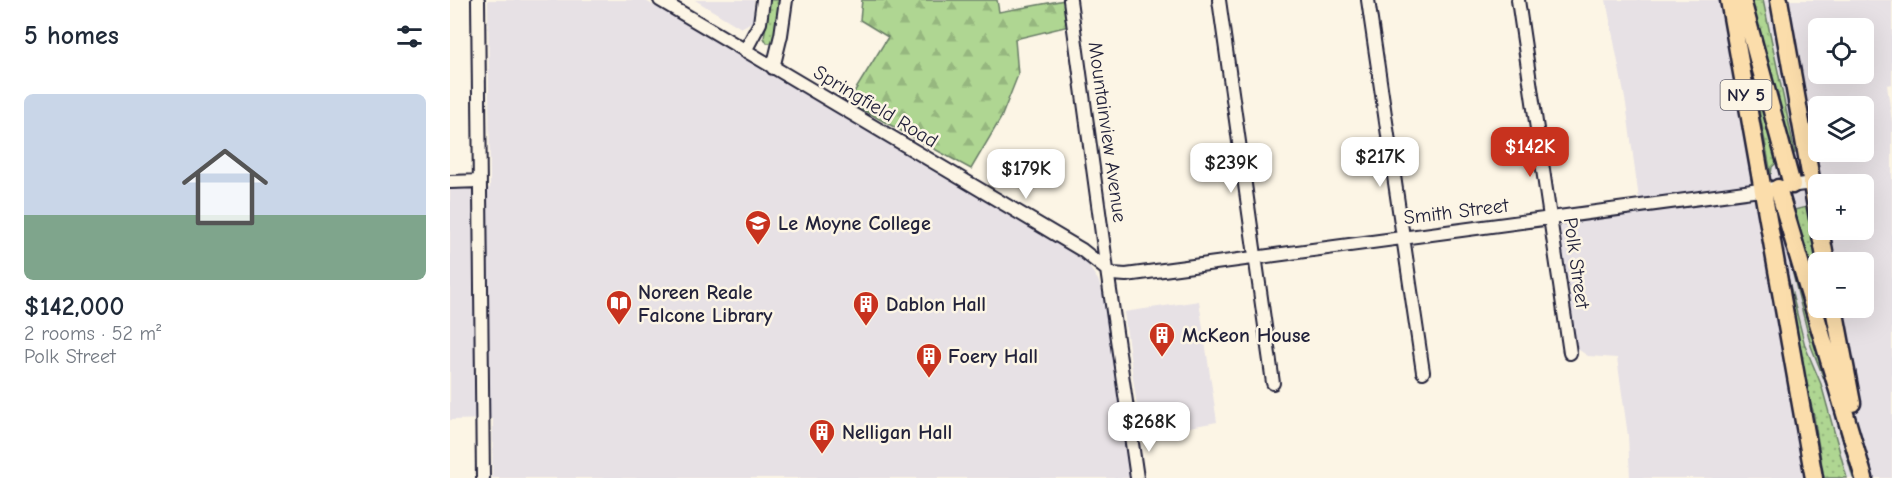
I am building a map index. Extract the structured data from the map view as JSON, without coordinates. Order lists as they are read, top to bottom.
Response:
{
  "streets": {
    "main road": ["NY 5"],
    "street": [
      "Springfield Road",
      "Mountainview Avenue",
      "Smith Street",
      "Polk Street"
    ]
  },
  "crossings": [
    ["NY 5", "Smith Street"],
    ["Springfield Road", "Mountainview Avenue"],
    ["Springfield Road", "Smith Street"],
    ["Mountainview Avenue", "Smith Street"],
    ["Smith Street", "Polk Street"]
  ],
  "places": {
    "school or university": ["Le Moyne College"],
    "library": ["Noreen Reale Falcone Library"],
    "building": [
      "Dablon Hall",
      "McKeon House",
      "Foery Hall",
      "Nelligan Hall"
    ]
  },
  "page": {
    "heading": "5 homes",
    "map_buttons": ["+", "−"],
    "list": [
      {
        "name": "$142,000",
        "note": "2 rooms · 52 m² · Polk Street"
      }
    ],
    "price": [
      "$142K",
      "$217K",
      "$239K",
      "$179K",
      "$268K"
    ]
  }
}
